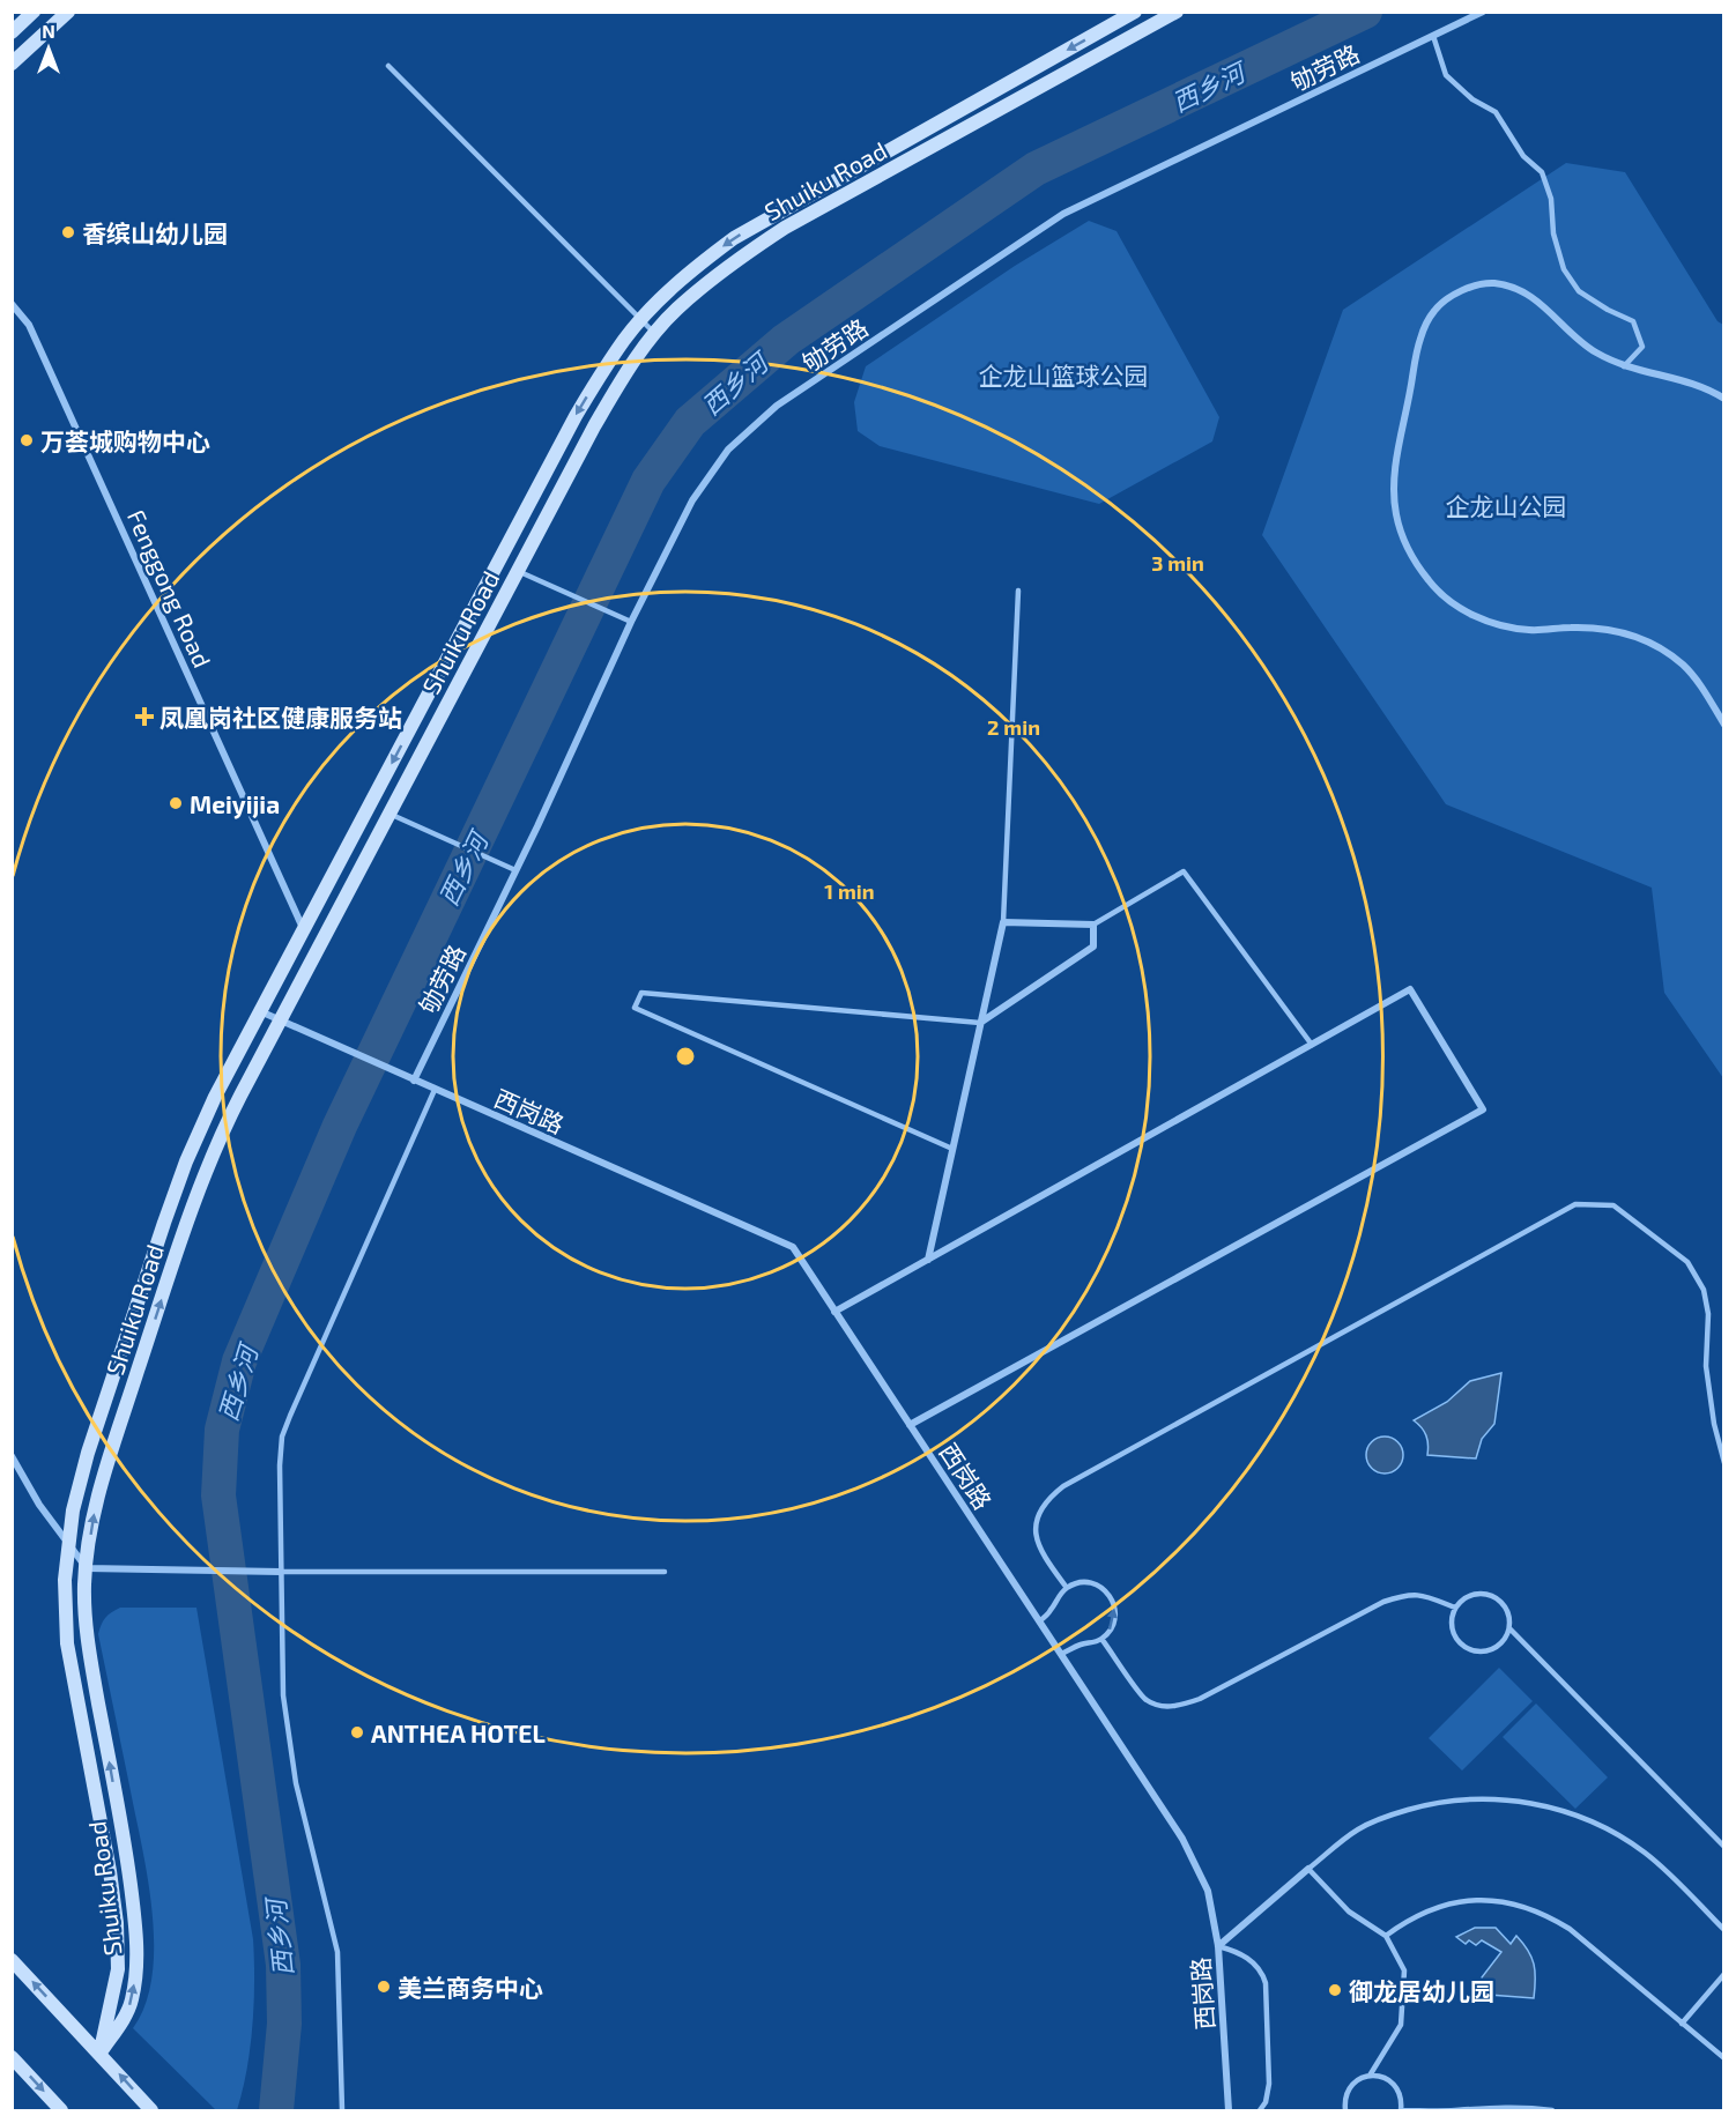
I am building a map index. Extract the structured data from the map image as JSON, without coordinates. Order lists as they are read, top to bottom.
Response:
{
  "streets": {
    "main road": ["Shuiku Road"],
    "street": ["劬劳路", "Fenggong Road", "西岗路"]
  },
  "crossings": [
    ["劬劳路", "西岗路"],
    ["Shuiku Road", "Fenggong Road"],
    ["Shuiku Road", "西岗路"]
  ],
  "water": ["西乡河"],
  "parks": ["企龙山篮球公园", "企龙山公园"],
  "places": {
    "other": [
      "香缤山幼儿园",
      "万荟城购物中心",
      "Meiyijia",
      "ANTHEA HOTEL",
      "美兰商务中心",
      "御龙居幼儿园"
    ],
    "health": ["凤凰岗社区健康服务站"]
  },
  "north": "top",
  "rings": ["3 min", "2 min", "1 min"]
}
